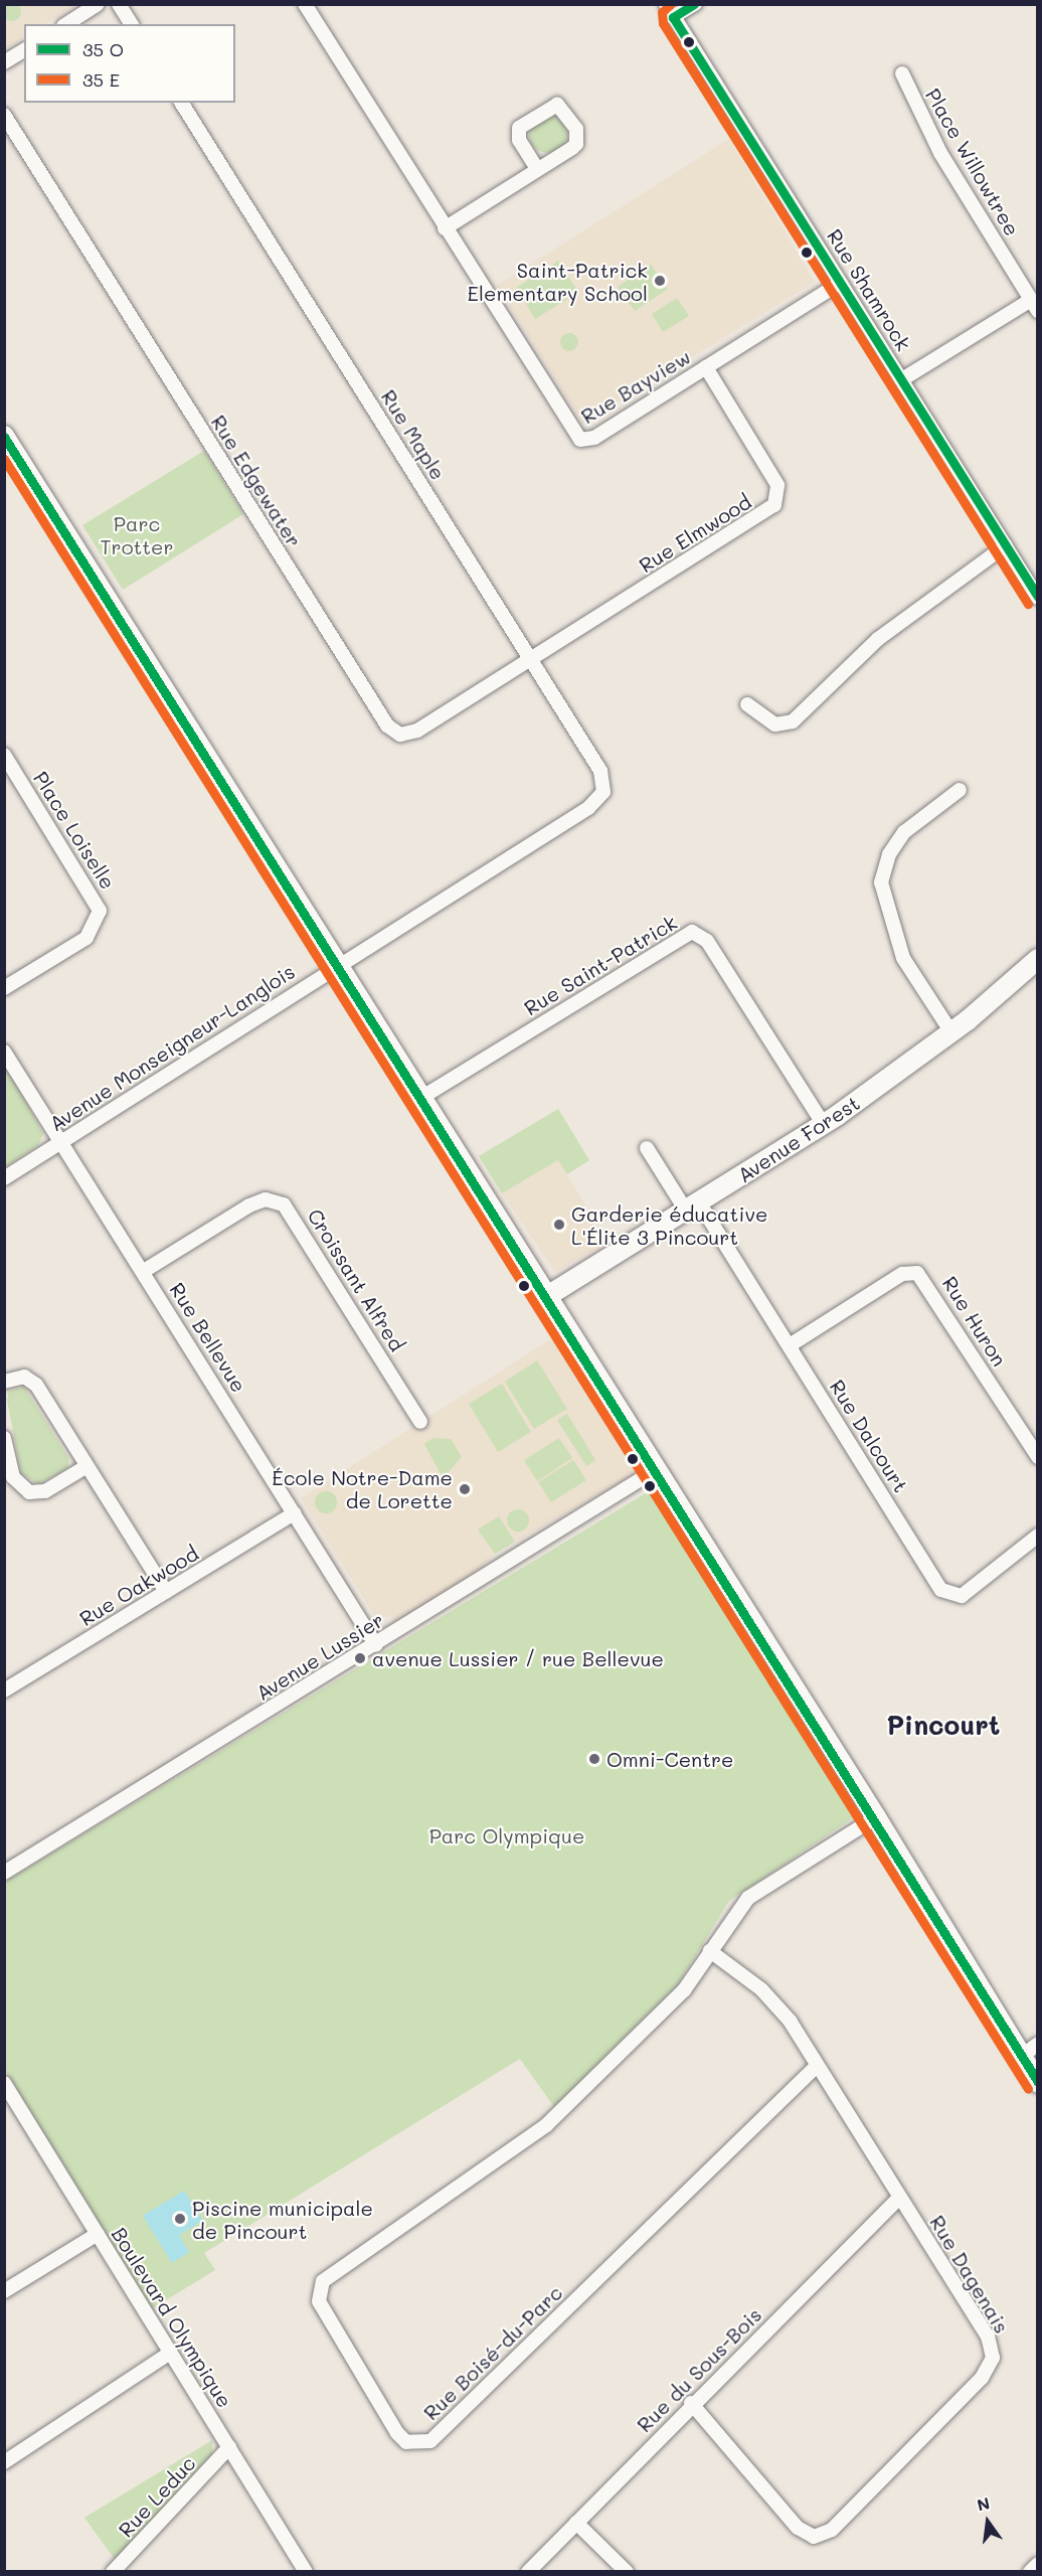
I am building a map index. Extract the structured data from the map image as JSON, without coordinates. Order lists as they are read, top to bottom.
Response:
{
  "streets": {
    "street": [
      "Place Willowtree",
      "Rue Shamrock",
      "Rue Bayview",
      "Rue Maple",
      "Rue Edgewater",
      "Rue Elmwood",
      "Place Loiselle",
      "Rue Saint-Patrick",
      "Avenue Monseigneur-Langlois",
      "Avenue Forest",
      "Croissant Alfred",
      "Rue Huron",
      "Rue Bellevue",
      "Rue Dalcourt",
      "Rue Oakwood",
      "Avenue Lussier",
      "Rue Dagenais",
      "Boulevard Olympique",
      "Rue Boisé-du-Parc",
      "Rue du Sous-Bois",
      "Rue Leduc"
    ]
  },
  "crossings": [
    ["Place Willowtree", "Rue Shamrock"],
    ["Rue Shamrock", "Rue Bayview"],
    ["Rue Bayview", "Rue Elmwood"],
    ["Rue Maple", "Rue Edgewater"],
    ["Rue Maple", "Rue Elmwood"],
    ["Rue Maple", "Avenue Monseigneur-Langlois"],
    ["Rue Edgewater", "Rue Elmwood"],
    ["Rue Saint-Patrick", "Avenue Forest"],
    ["Avenue Monseigneur-Langlois", "Rue Bellevue"],
    ["Avenue Forest", "Rue Dalcourt"],
    ["Croissant Alfred", "Rue Bellevue"],
    ["Rue Huron", "Rue Dalcourt"],
    ["Rue Bellevue", "Rue Oakwood"],
    ["Rue Bellevue", "Avenue Lussier"],
    ["Rue Dagenais", "Rue Boisé-du-Parc"],
    ["Rue Dagenais", "Rue du Sous-Bois"],
    ["Boulevard Olympique", "Rue Leduc"]
  ],
  "districts": ["Pincourt"],
  "parks": ["Parc Trotter", "Parc Olympique"],
  "places": [
    "Saint-Patrick Elementary School",
    "Garderie éducative L'Élite 3 Pincourt",
    "École Notre-Dame de Lorette",
    "avenue Lussier / rue Bellevue",
    "Omni-Centre",
    "Piscine municipale de Pincourt"
  ],
  "legend": ["35 O", "35 E"],
  "north": "top"
}
